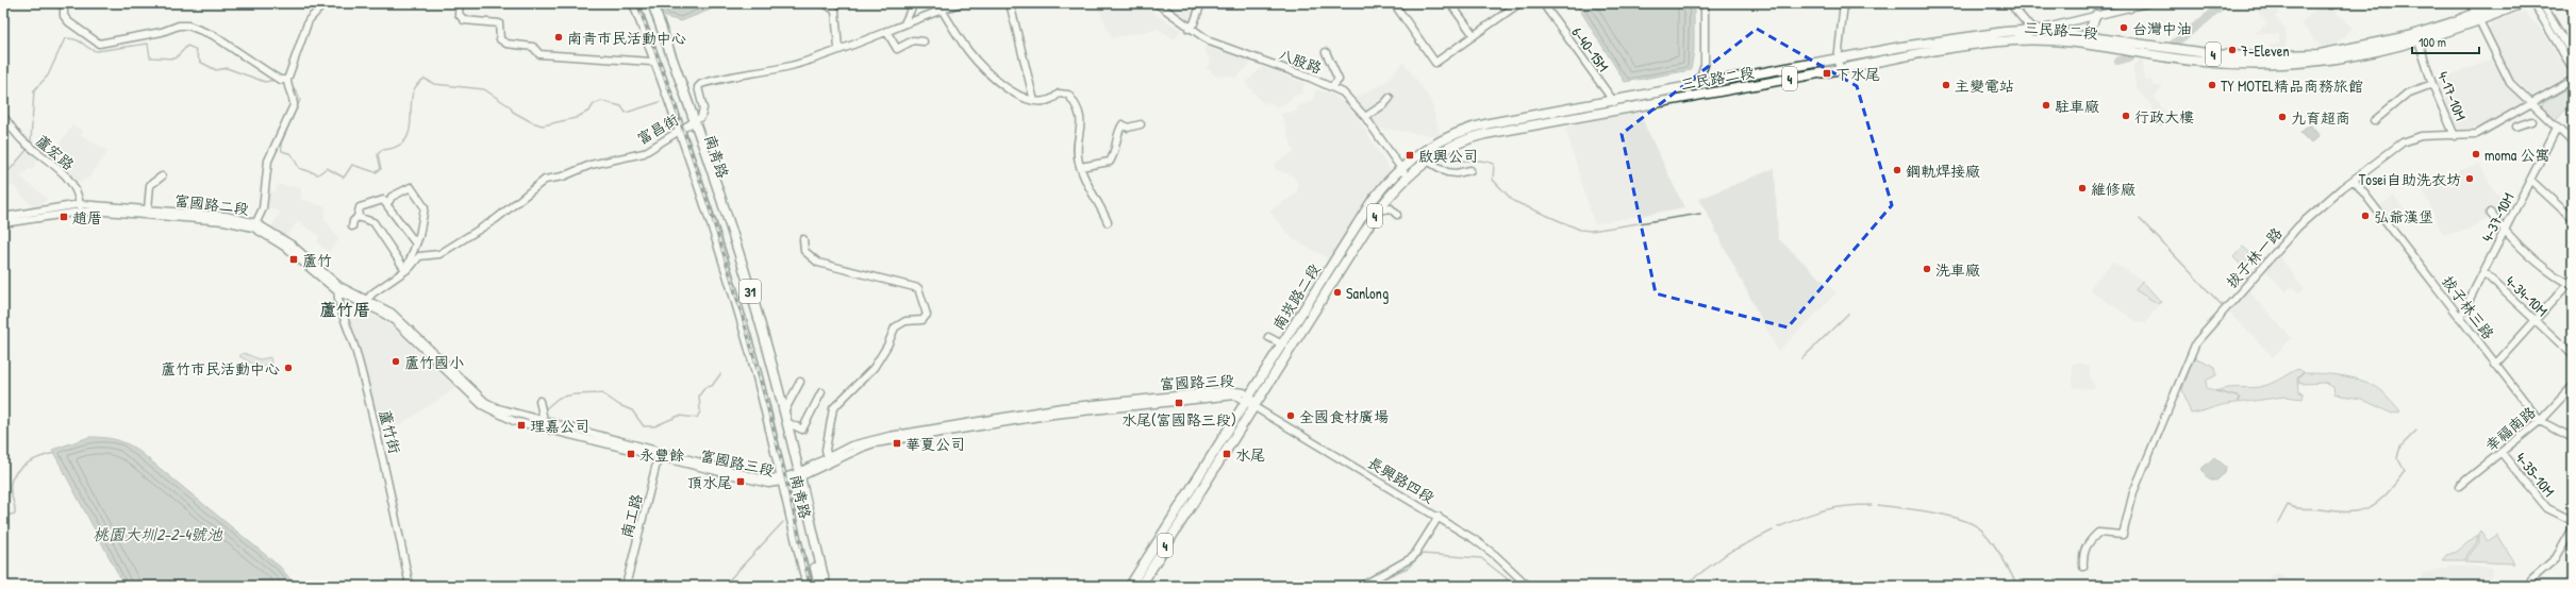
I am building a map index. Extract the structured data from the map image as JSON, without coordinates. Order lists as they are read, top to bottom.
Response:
{
  "streets": {
    "main road": [
      "三民路二段",
      "4",
      "南青路",
      "31",
      "南崁路二段"
    ],
    "street": [
      "6-40-15M",
      "八股路",
      "4-17-10M",
      "富昌街",
      "蘆宏路",
      "富國路二段",
      "4-37-10M",
      "拔子林一路",
      "4-34-10M",
      "拔子林三路",
      "富國路三段",
      "幸福南路",
      "蘆竹街",
      "4-35-10M",
      "長興路四段",
      "南工路"
    ]
  },
  "crossings": [
    ["三民路二段", "6-40-15M"],
    ["三民路二段", "4-17-10M"],
    ["三民路二段", "南崁路二段"],
    ["八股路", "南崁路二段"],
    ["4-17-10M", "拔子林一路"],
    ["富昌街", "南青路"],
    ["富昌街", "31"],
    ["蘆宏路", "富國路二段"],
    ["南青路", "31"],
    ["南青路", "富國路三段"],
    ["富國路二段", "富國路三段"],
    ["富國路二段", "蘆竹街"],
    ["4-37-10M", "4-34-10M"],
    ["4-37-10M", "拔子林三路"],
    ["拔子林一路", "拔子林三路"],
    ["31", "富國路三段"],
    ["南崁路二段", "富國路三段"],
    ["南崁路二段", "長興路四段"],
    ["拔子林三路", "幸福南路"],
    ["富國路三段", "長興路四段"],
    ["富國路三段", "南工路"],
    ["幸福南路", "4-35-10M"]
  ],
  "districts": ["蘆竹厝"],
  "water": ["桃園大圳2-2-4號池"],
  "places": {
    "other": [
      "台灣中油",
      "南青市民活動中心",
      "7-Eleven",
      "主變電站",
      "TY MOTEL精品商務旅館",
      "駐車廠",
      "行政大樓",
      "九育超商",
      "moma 公寓",
      "鋼軌焊接廠",
      "Tosei自助洗衣坊",
      "維修廠",
      "弘爺漢堡",
      "洗車廠",
      "Sanlong",
      "蘆竹國小",
      "蘆竹市民活動中心",
      "全國食材廣場"
    ],
    "transit": [
      "下水尾",
      "啟興公司",
      "趙厝",
      "蘆竹",
      "水尾(富國路三段)",
      "理嘉公司",
      "華夏公司",
      "永豐餘",
      "水尾",
      "頂水尾"
    ]
  },
  "scale_bar": "100 m"
}
